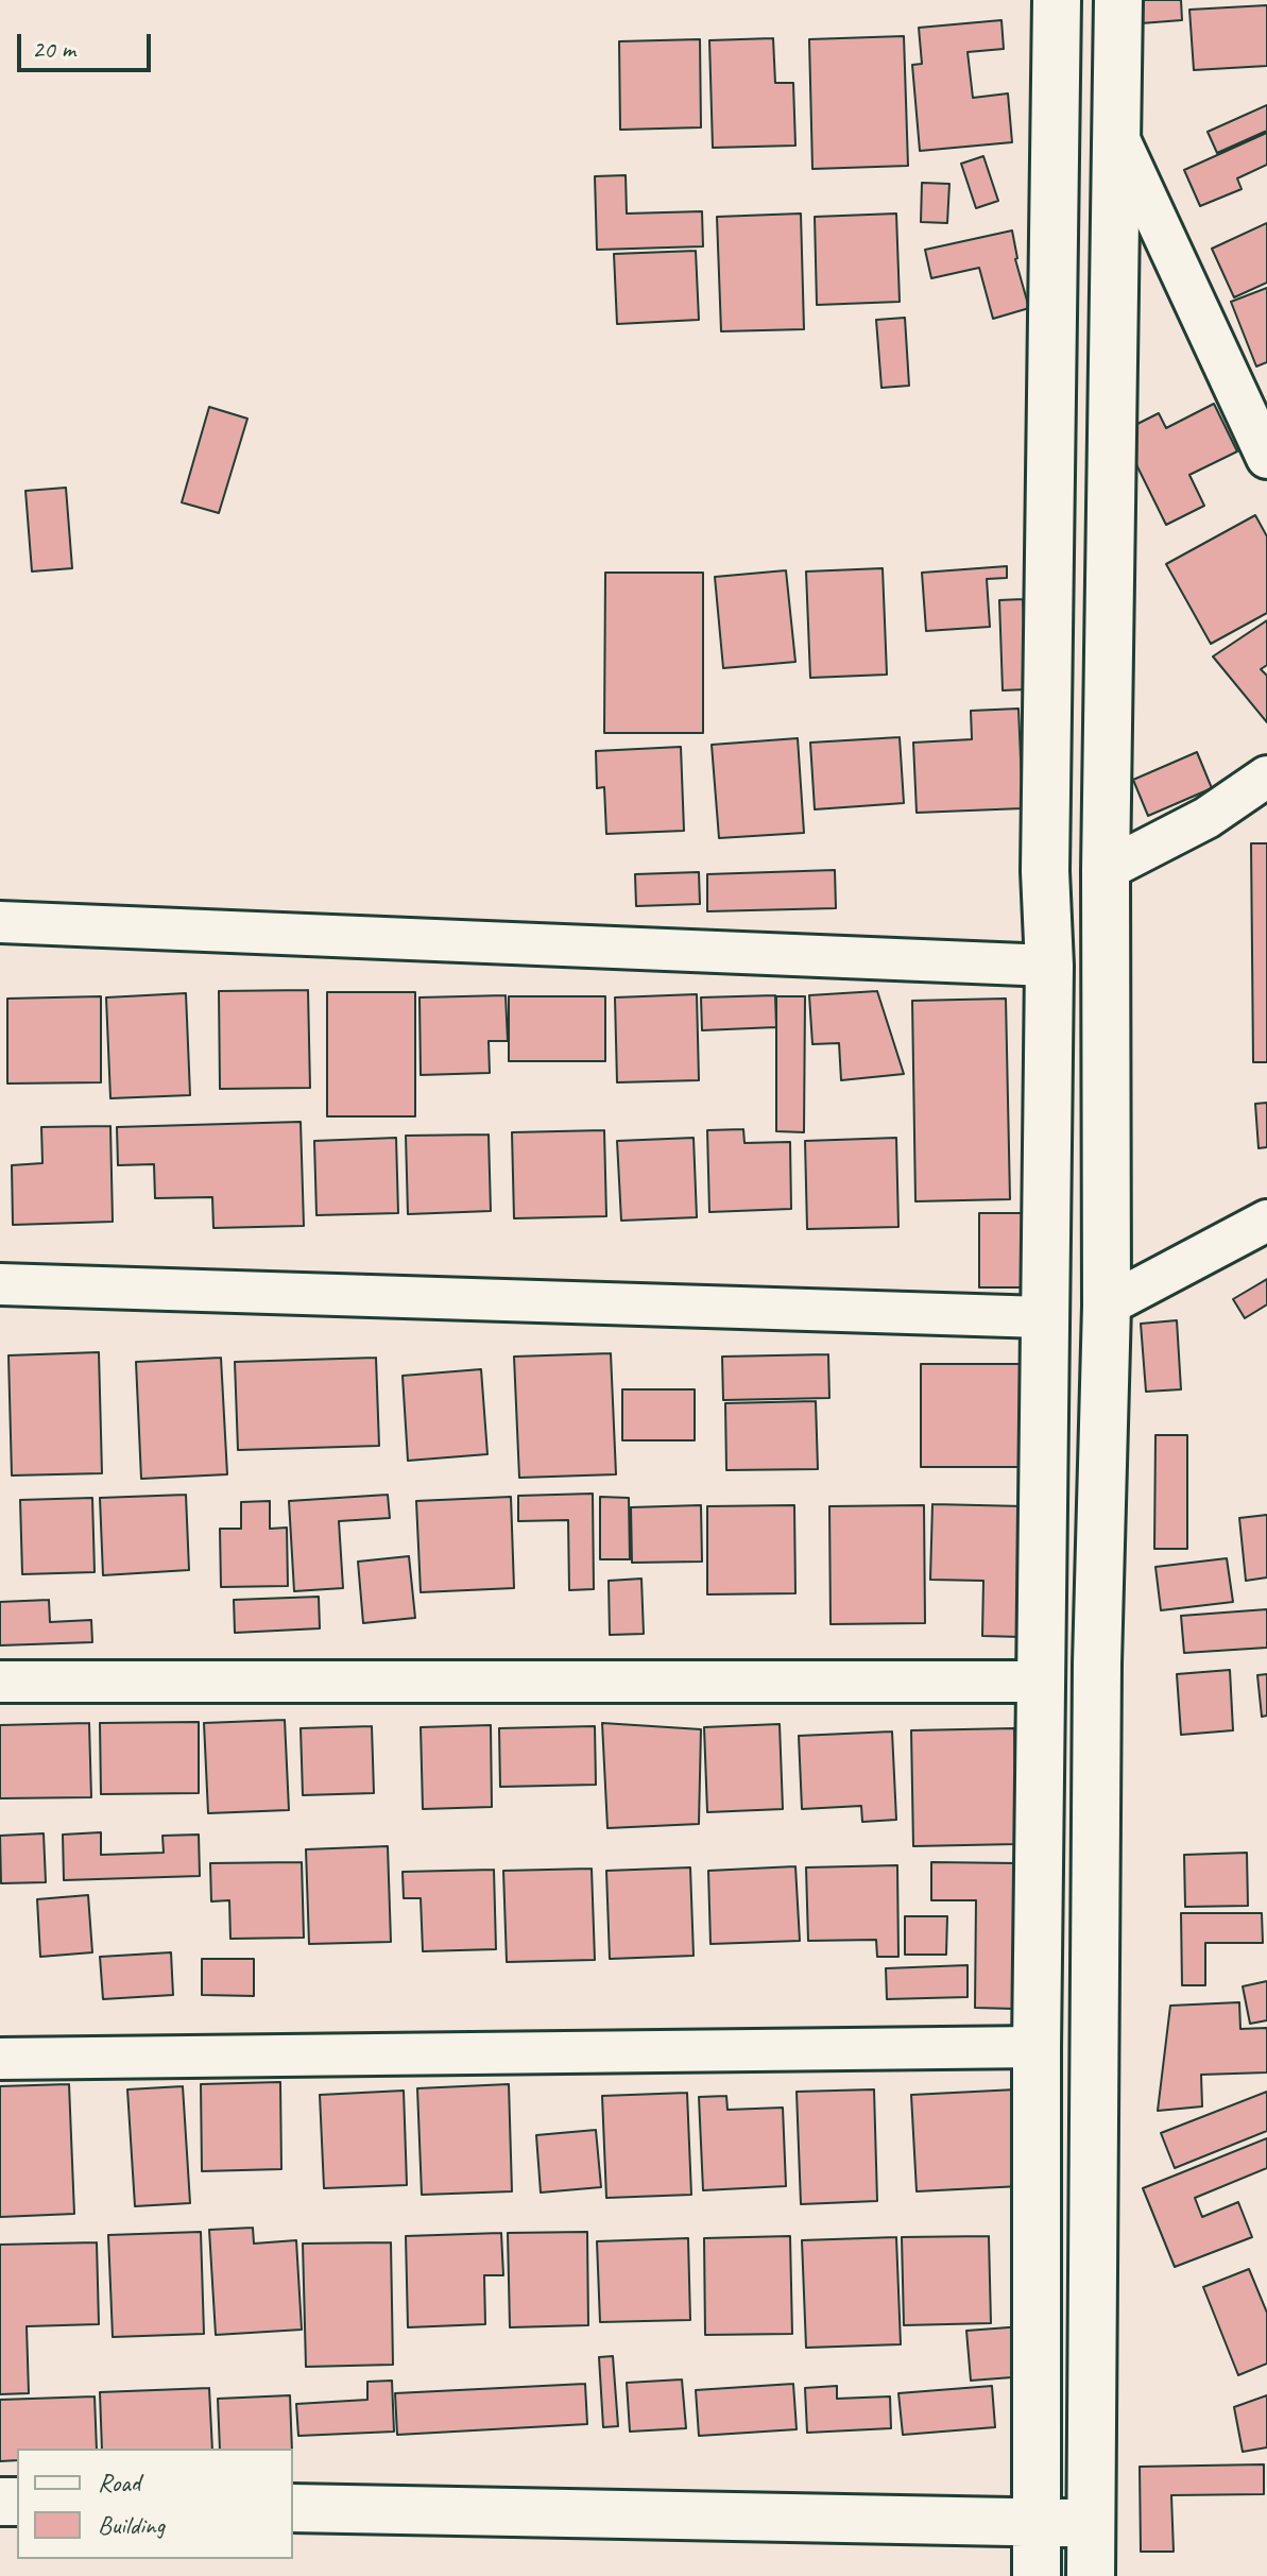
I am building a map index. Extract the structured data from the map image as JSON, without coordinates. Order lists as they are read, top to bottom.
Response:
{
  "legend": ["Road", "Building"],
  "scale_bar": "20 m"
}
